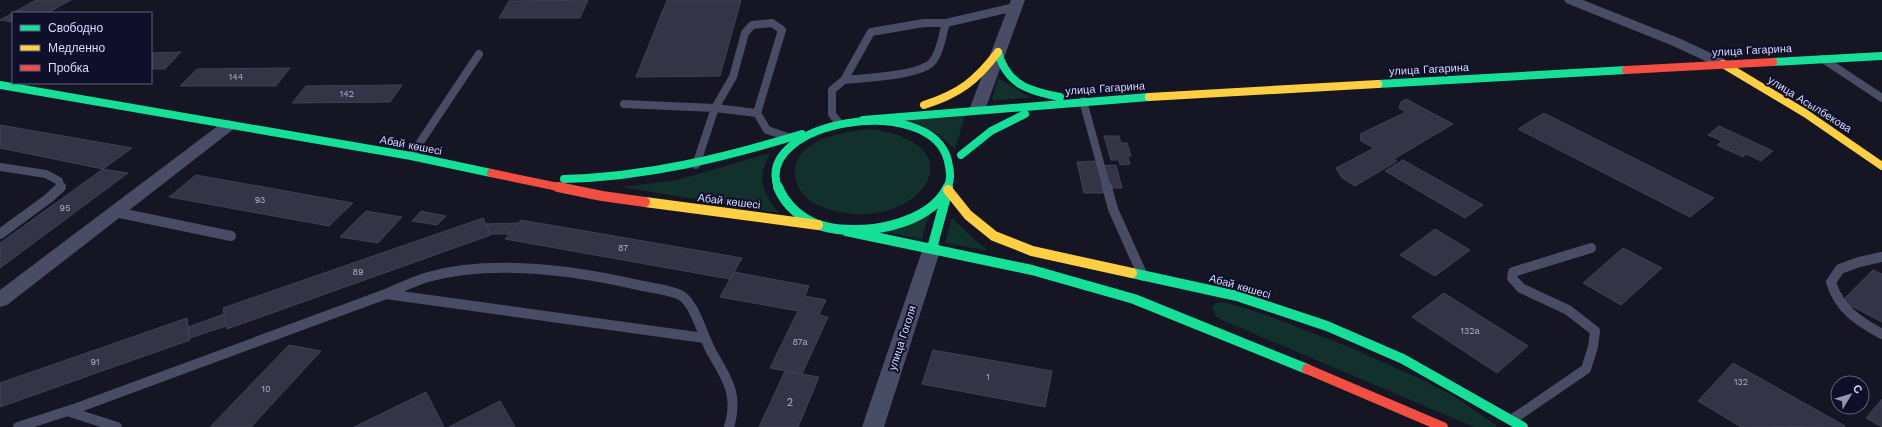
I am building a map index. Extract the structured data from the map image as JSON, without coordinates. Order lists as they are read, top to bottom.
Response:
{
  "streets": {
    "main road": ["улица Гагарина", "улица Асылбекова", "Абай көшесі"],
    "street": ["улица Гоголя"]
  },
  "crossings": [
    ["улица Гагарина", "улица Асылбекова"]
  ],
  "house_numbers": [
    "144",
    "142",
    "93",
    "95",
    "87",
    "89",
    "132а",
    "87а",
    "91",
    "1",
    "132",
    "10",
    "2"
  ],
  "legend": ["Свободно", "Медленно", "Пробка"],
  "north": "top right"
}
